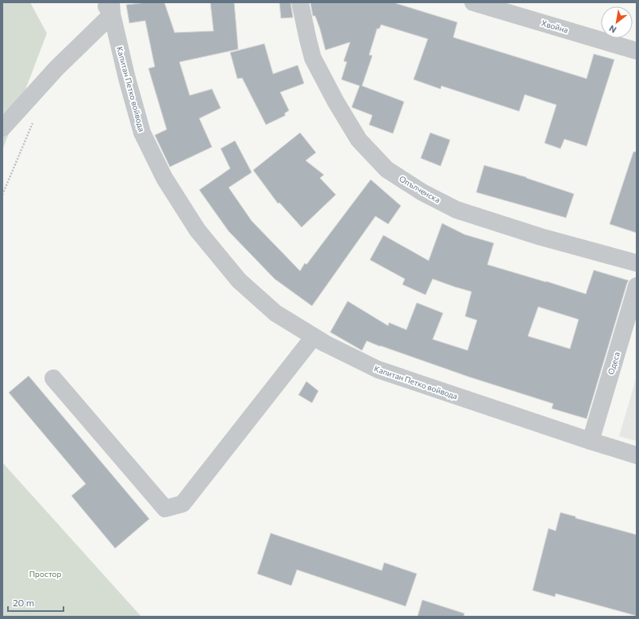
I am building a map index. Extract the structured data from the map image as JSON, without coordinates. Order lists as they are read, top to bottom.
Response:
{
  "streets": {
    "street": [
      "Хвойна",
      "Капитан Петко войвода",
      "Опълченска",
      "Одеса"
    ]
  },
  "crossings": [
    ["Капитан Петко войвода", "Одеса"]
  ],
  "parks": ["Простор"],
  "scale_bar": "20 m",
  "north": "bottom left"
}
